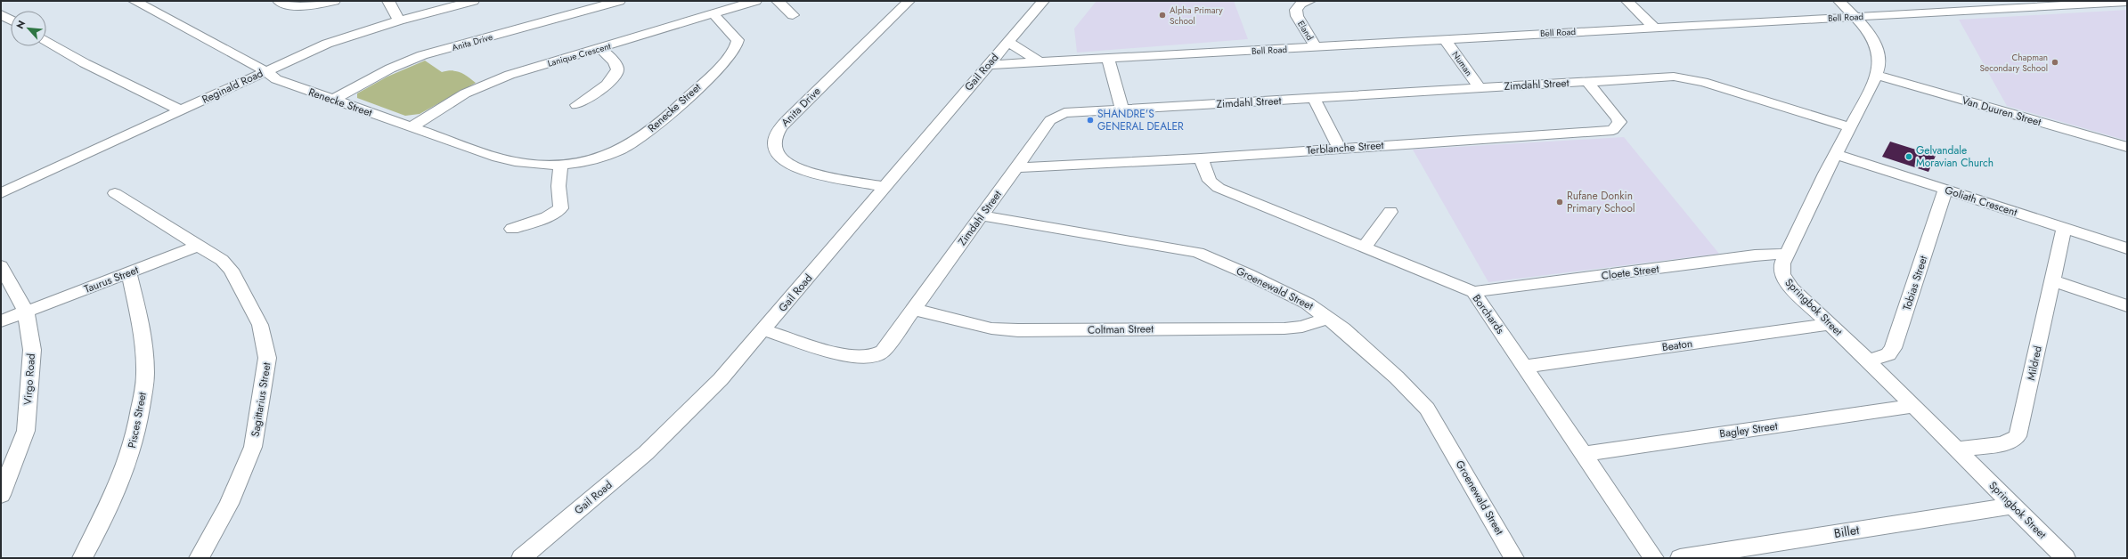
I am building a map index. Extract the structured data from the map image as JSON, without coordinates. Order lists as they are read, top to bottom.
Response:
{
  "streets": {
    "street": [
      "Bell Road",
      "Eland",
      "Anita Drive",
      "Lanique Crescent",
      "Numan",
      "Gail Road",
      "Zimdahl Street",
      "Reginald Road",
      "Renecke Street",
      "Van Duuren Street",
      "Terblanche Street",
      "Goliath Crescent",
      "Cloete Street",
      "Taurus Street",
      "Tobias Street",
      "Groenewald Street",
      "Springbok Street",
      "Borchards",
      "Coltman Street",
      "Beaton",
      "Mildred",
      "Virgo Road",
      "Sagittarius Street",
      "Pisces Street",
      "Bagley Street",
      "Billet"
    ]
  },
  "crossings": [
    ["Bell Road", "Eland"],
    ["Bell Road", "Numan"],
    ["Bell Road", "Gail Road"],
    ["Bell Road", "Springbok Street"],
    ["Anita Drive", "Gail Road"],
    ["Anita Drive", "Renecke Street"],
    ["Lanique Crescent", "Renecke Street"],
    ["Numan", "Zimdahl Street"],
    ["Gail Road", "Zimdahl Street"],
    ["Zimdahl Street", "Terblanche Street"],
    ["Zimdahl Street", "Groenewald Street"],
    ["Zimdahl Street", "Springbok Street"],
    ["Zimdahl Street", "Coltman Street"],
    ["Reginald Road", "Renecke Street"],
    ["Van Duuren Street", "Springbok Street"],
    ["Terblanche Street", "Borchards"],
    ["Goliath Crescent", "Tobias Street"],
    ["Goliath Crescent", "Springbok Street"],
    ["Goliath Crescent", "Mildred"],
    ["Cloete Street", "Springbok Street"],
    ["Cloete Street", "Borchards"],
    ["Taurus Street", "Virgo Road"],
    ["Taurus Street", "Sagittarius Street"],
    ["Taurus Street", "Pisces Street"],
    ["Tobias Street", "Springbok Street"],
    ["Groenewald Street", "Coltman Street"],
    ["Springbok Street", "Beaton"],
    ["Springbok Street", "Mildred"],
    ["Springbok Street", "Bagley Street"],
    ["Springbok Street", "Billet"],
    ["Borchards", "Beaton"],
    ["Borchards", "Bagley Street"]
  ],
  "places": [
    "Alpha Primary School",
    "Chapman Secondary School",
    "SHANDRE'S GENERAL DEALER",
    "Gelvandale Moravian Church",
    "Rufane Donkin Primary School"
  ],
  "north": "top left"
}
